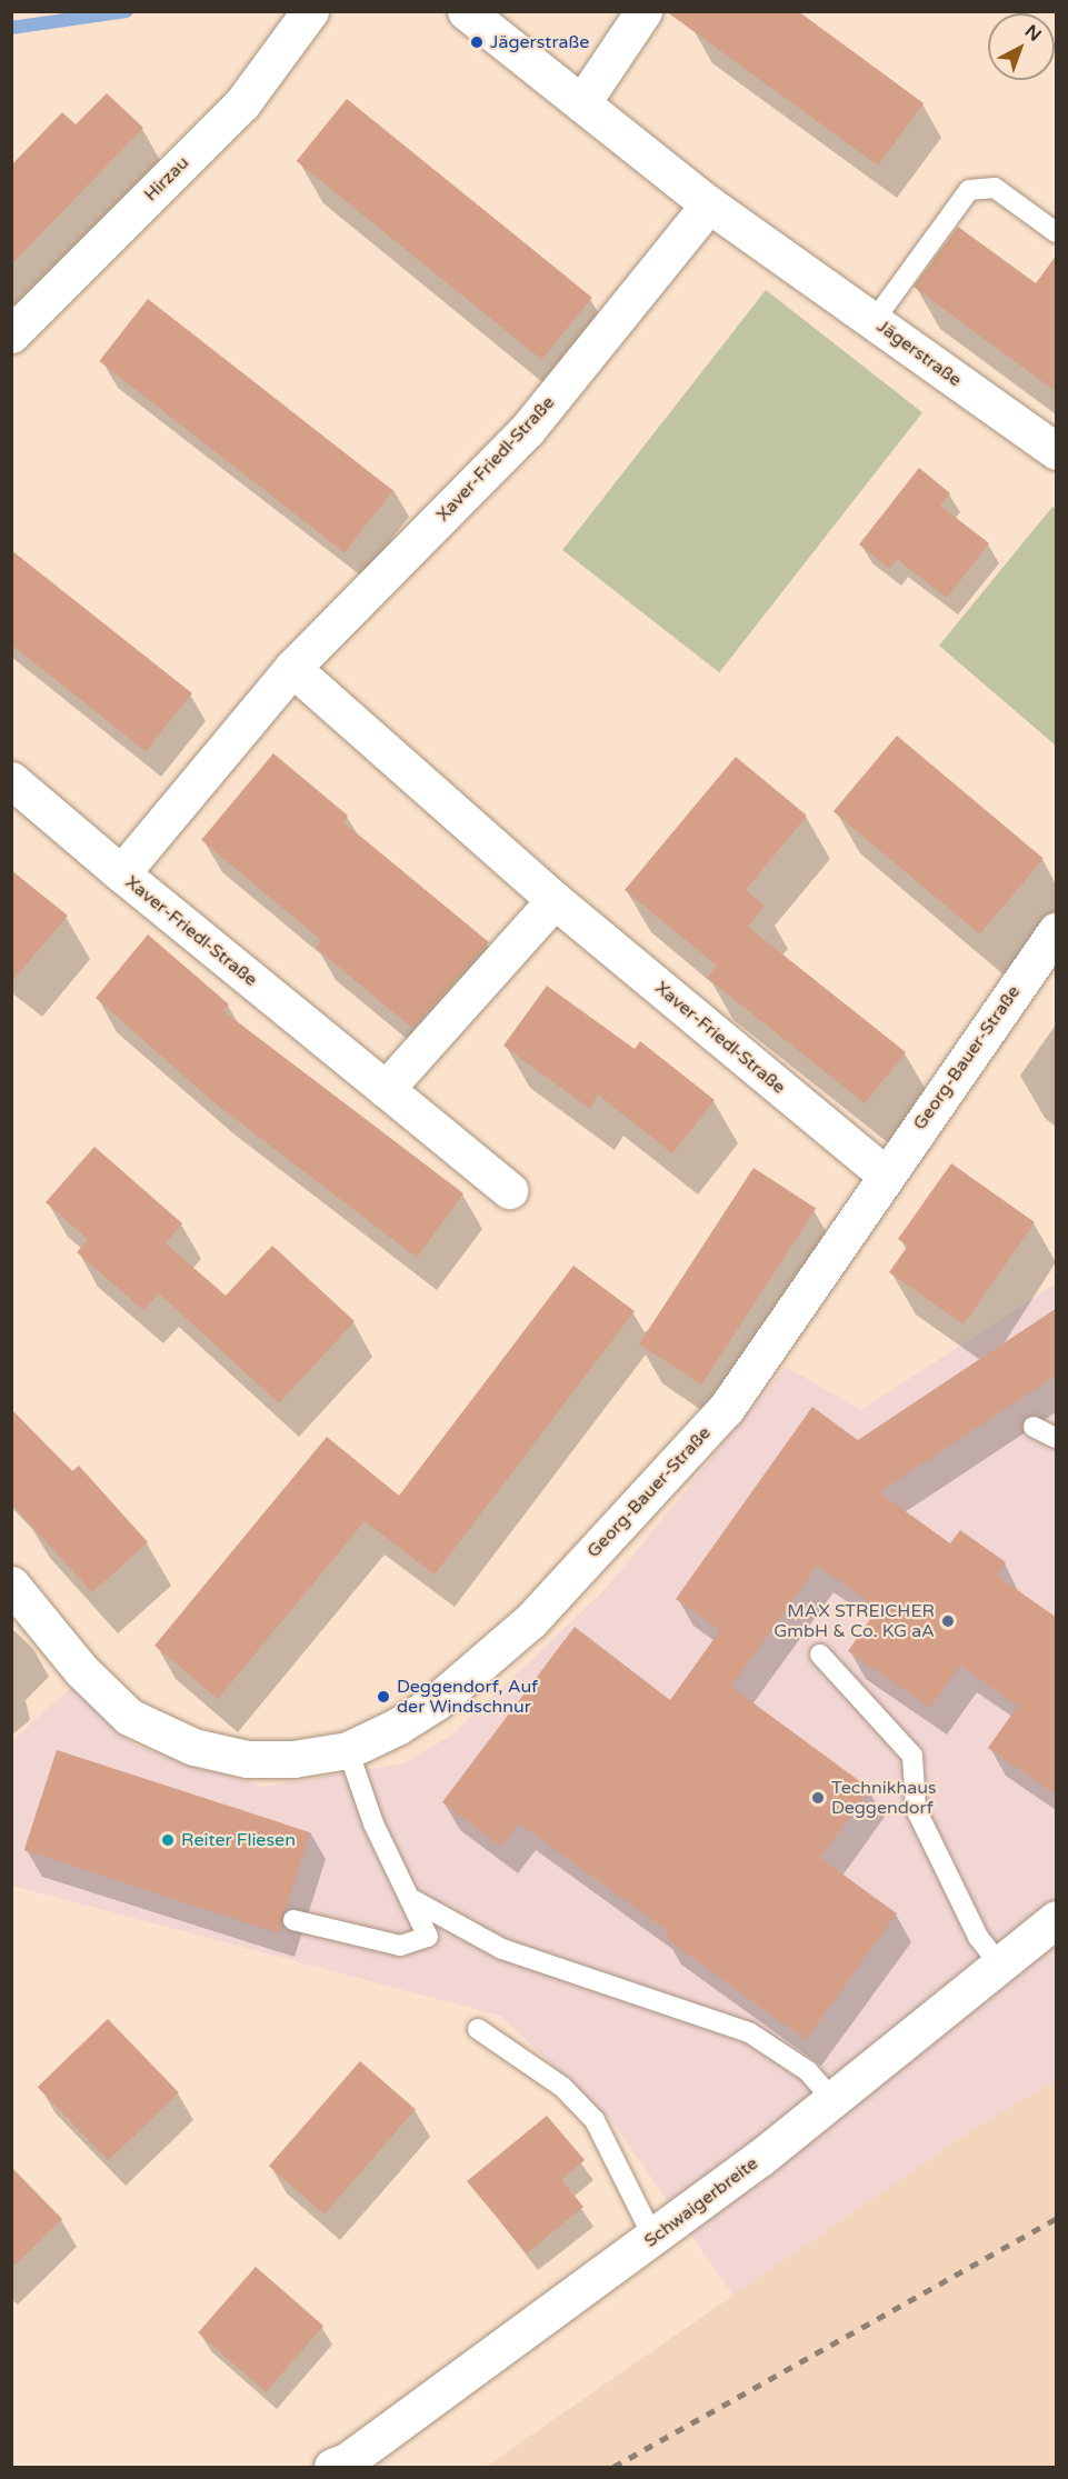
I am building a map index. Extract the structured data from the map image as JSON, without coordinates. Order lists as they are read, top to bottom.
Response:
{
  "streets": {
    "street": [
      "Hirzau",
      "Jägerstraße",
      "Xaver-Friedl-Straße",
      "Georg-Bauer-Straße",
      "Schwaigerbreite"
    ]
  },
  "crossings": [
    ["Jägerstraße", "Xaver-Friedl-Straße"],
    ["Xaver-Friedl-Straße", "Georg-Bauer-Straße"]
  ],
  "places": [
    "Jägerstraße",
    "MAX STREICHER GmbH & Co. KG aA",
    "Deggendorf, Auf der Windschnur",
    "Technikhaus Deggendorf",
    "Reiter Fliesen"
  ],
  "north": "top right"
}
